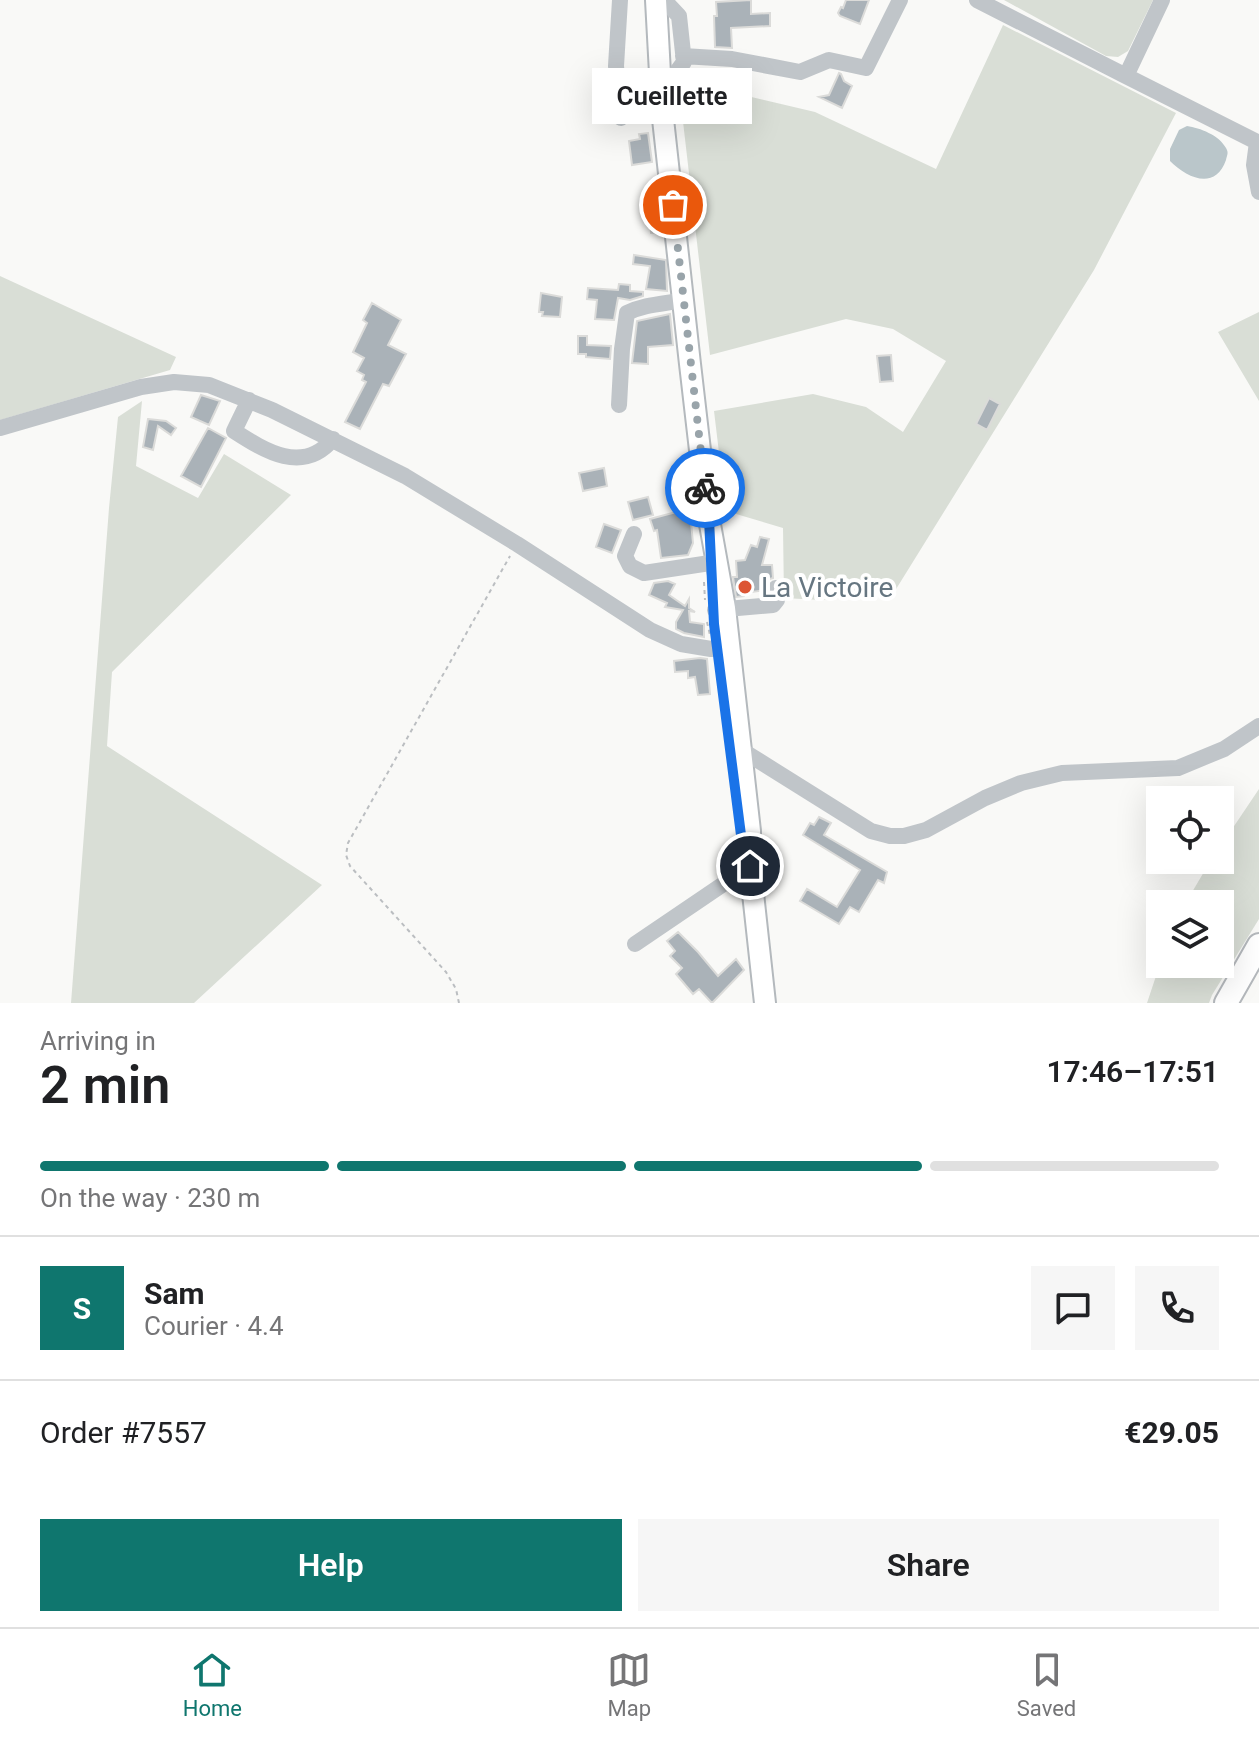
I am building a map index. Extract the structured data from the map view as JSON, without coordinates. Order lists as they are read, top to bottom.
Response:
{
  "places": ["Cueillette", "La Victoire"],
  "page": {
    "bubble": "Cueillette",
    "heading": ["2 min", "Arriving in", "17:46–17:51"],
    "panel": [
      "Sam",
      "Courier · 4.4",
      "Order #7557",
      "€29.05"
    ],
    "bar": "On the way · 230 m",
    "round": "S",
    "buttons": ["Help", "Share"],
    "tabs": ["Home", "Map", "Saved"]
  }
}
